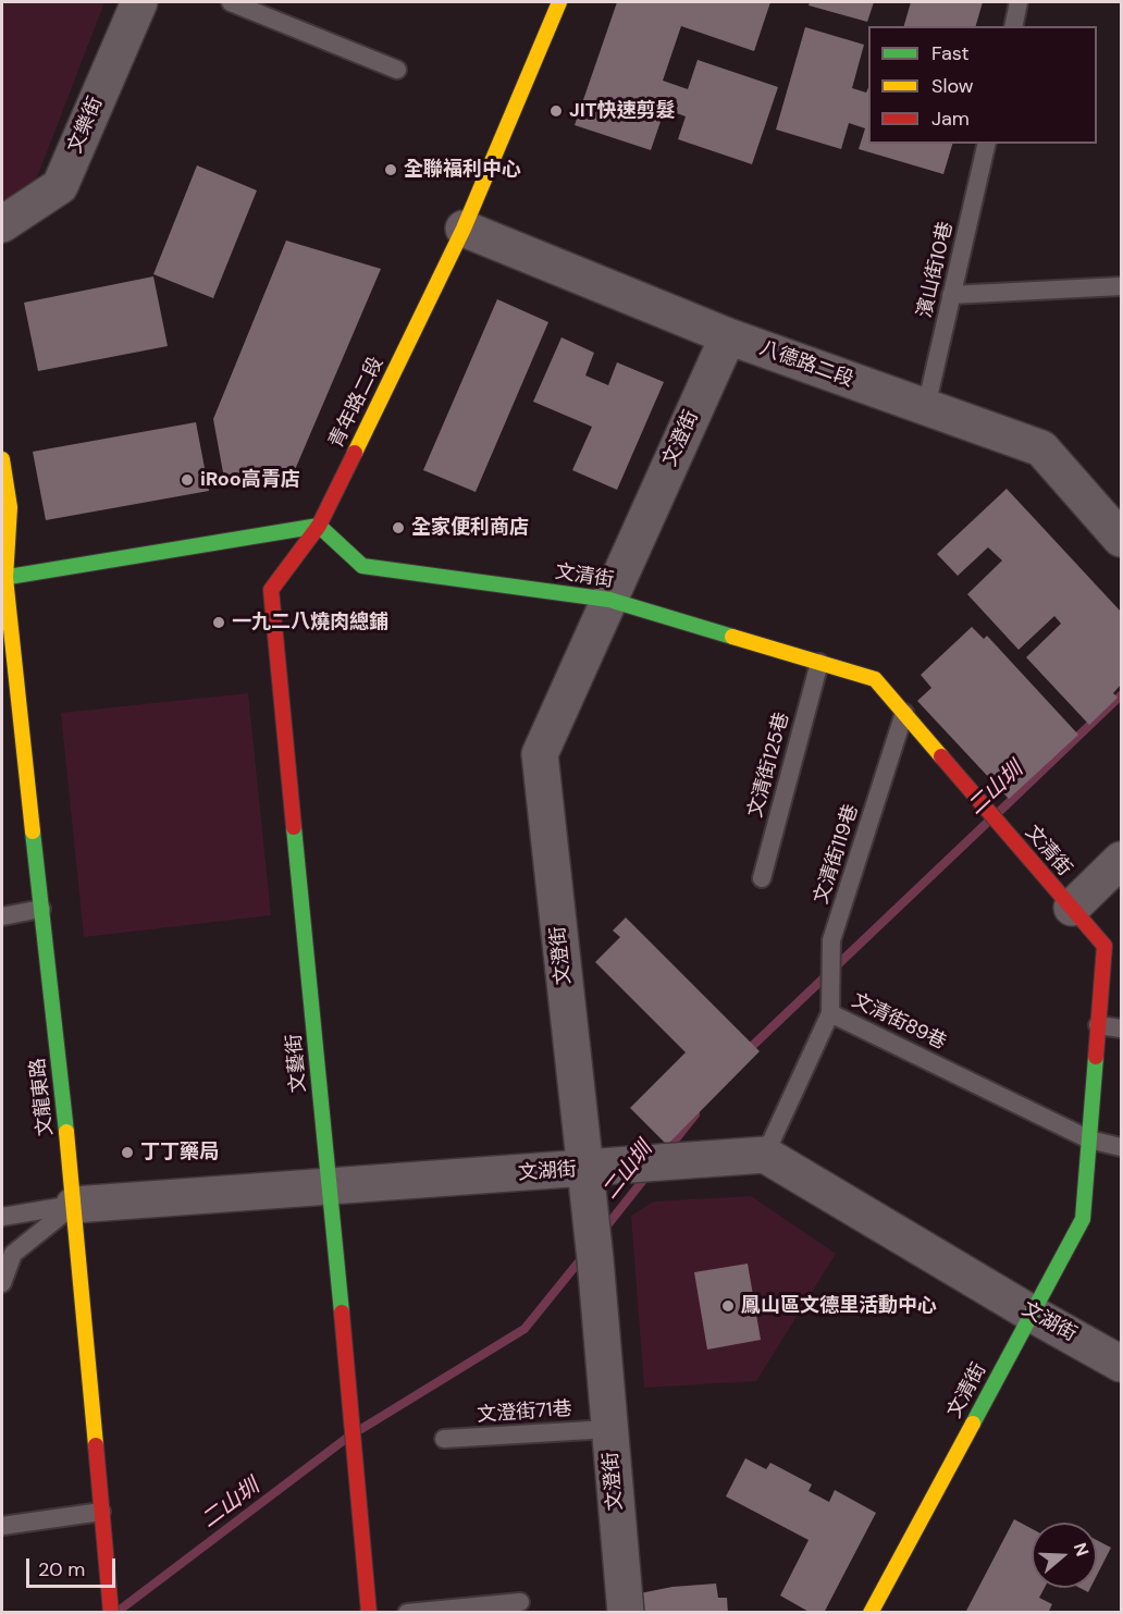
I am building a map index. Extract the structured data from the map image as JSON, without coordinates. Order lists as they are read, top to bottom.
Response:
{
  "streets": {
    "street": [
      "文樂街",
      "八德路二段",
      "青年路二段",
      "文澄街",
      "文清街",
      "文藝街",
      "文龍東路",
      "文湖街"
    ],
    "lane": [
      "濱山街10巷",
      "文清街125巷",
      "文清街119巷",
      "文清街89巷",
      "文澄街71巷"
    ]
  },
  "crossings": [
    ["濱山街10巷", "八德路二段"],
    ["八德路二段", "青年路二段"],
    ["八德路二段", "文澄街"],
    ["青年路二段", "文清街"],
    ["青年路二段", "文藝街"],
    ["文澄街", "文清街"],
    ["文澄街", "文湖街"],
    ["文澄街", "文澄街71巷"],
    ["文清街", "文清街125巷"],
    ["文清街", "文清街119巷"],
    ["文清街", "文清街89巷"],
    ["文清街", "文藝街"],
    ["文清街", "文湖街"],
    ["文清街119巷", "文清街89巷"],
    ["文清街89巷", "文湖街"],
    ["文藝街", "文湖街"],
    ["文龍東路", "文湖街"]
  ],
  "water": ["二山圳"],
  "places": [
    "JIT快速剪髮",
    "全聯福利中心",
    "iRoo高青店",
    "全家便利商店",
    "一九二八燒肉總鋪",
    "丁丁藥局",
    "鳳山區文德里活動中心"
  ],
  "legend": ["Fast", "Slow", "Jam"],
  "scale_bar": "20 m",
  "north": "right"
}
